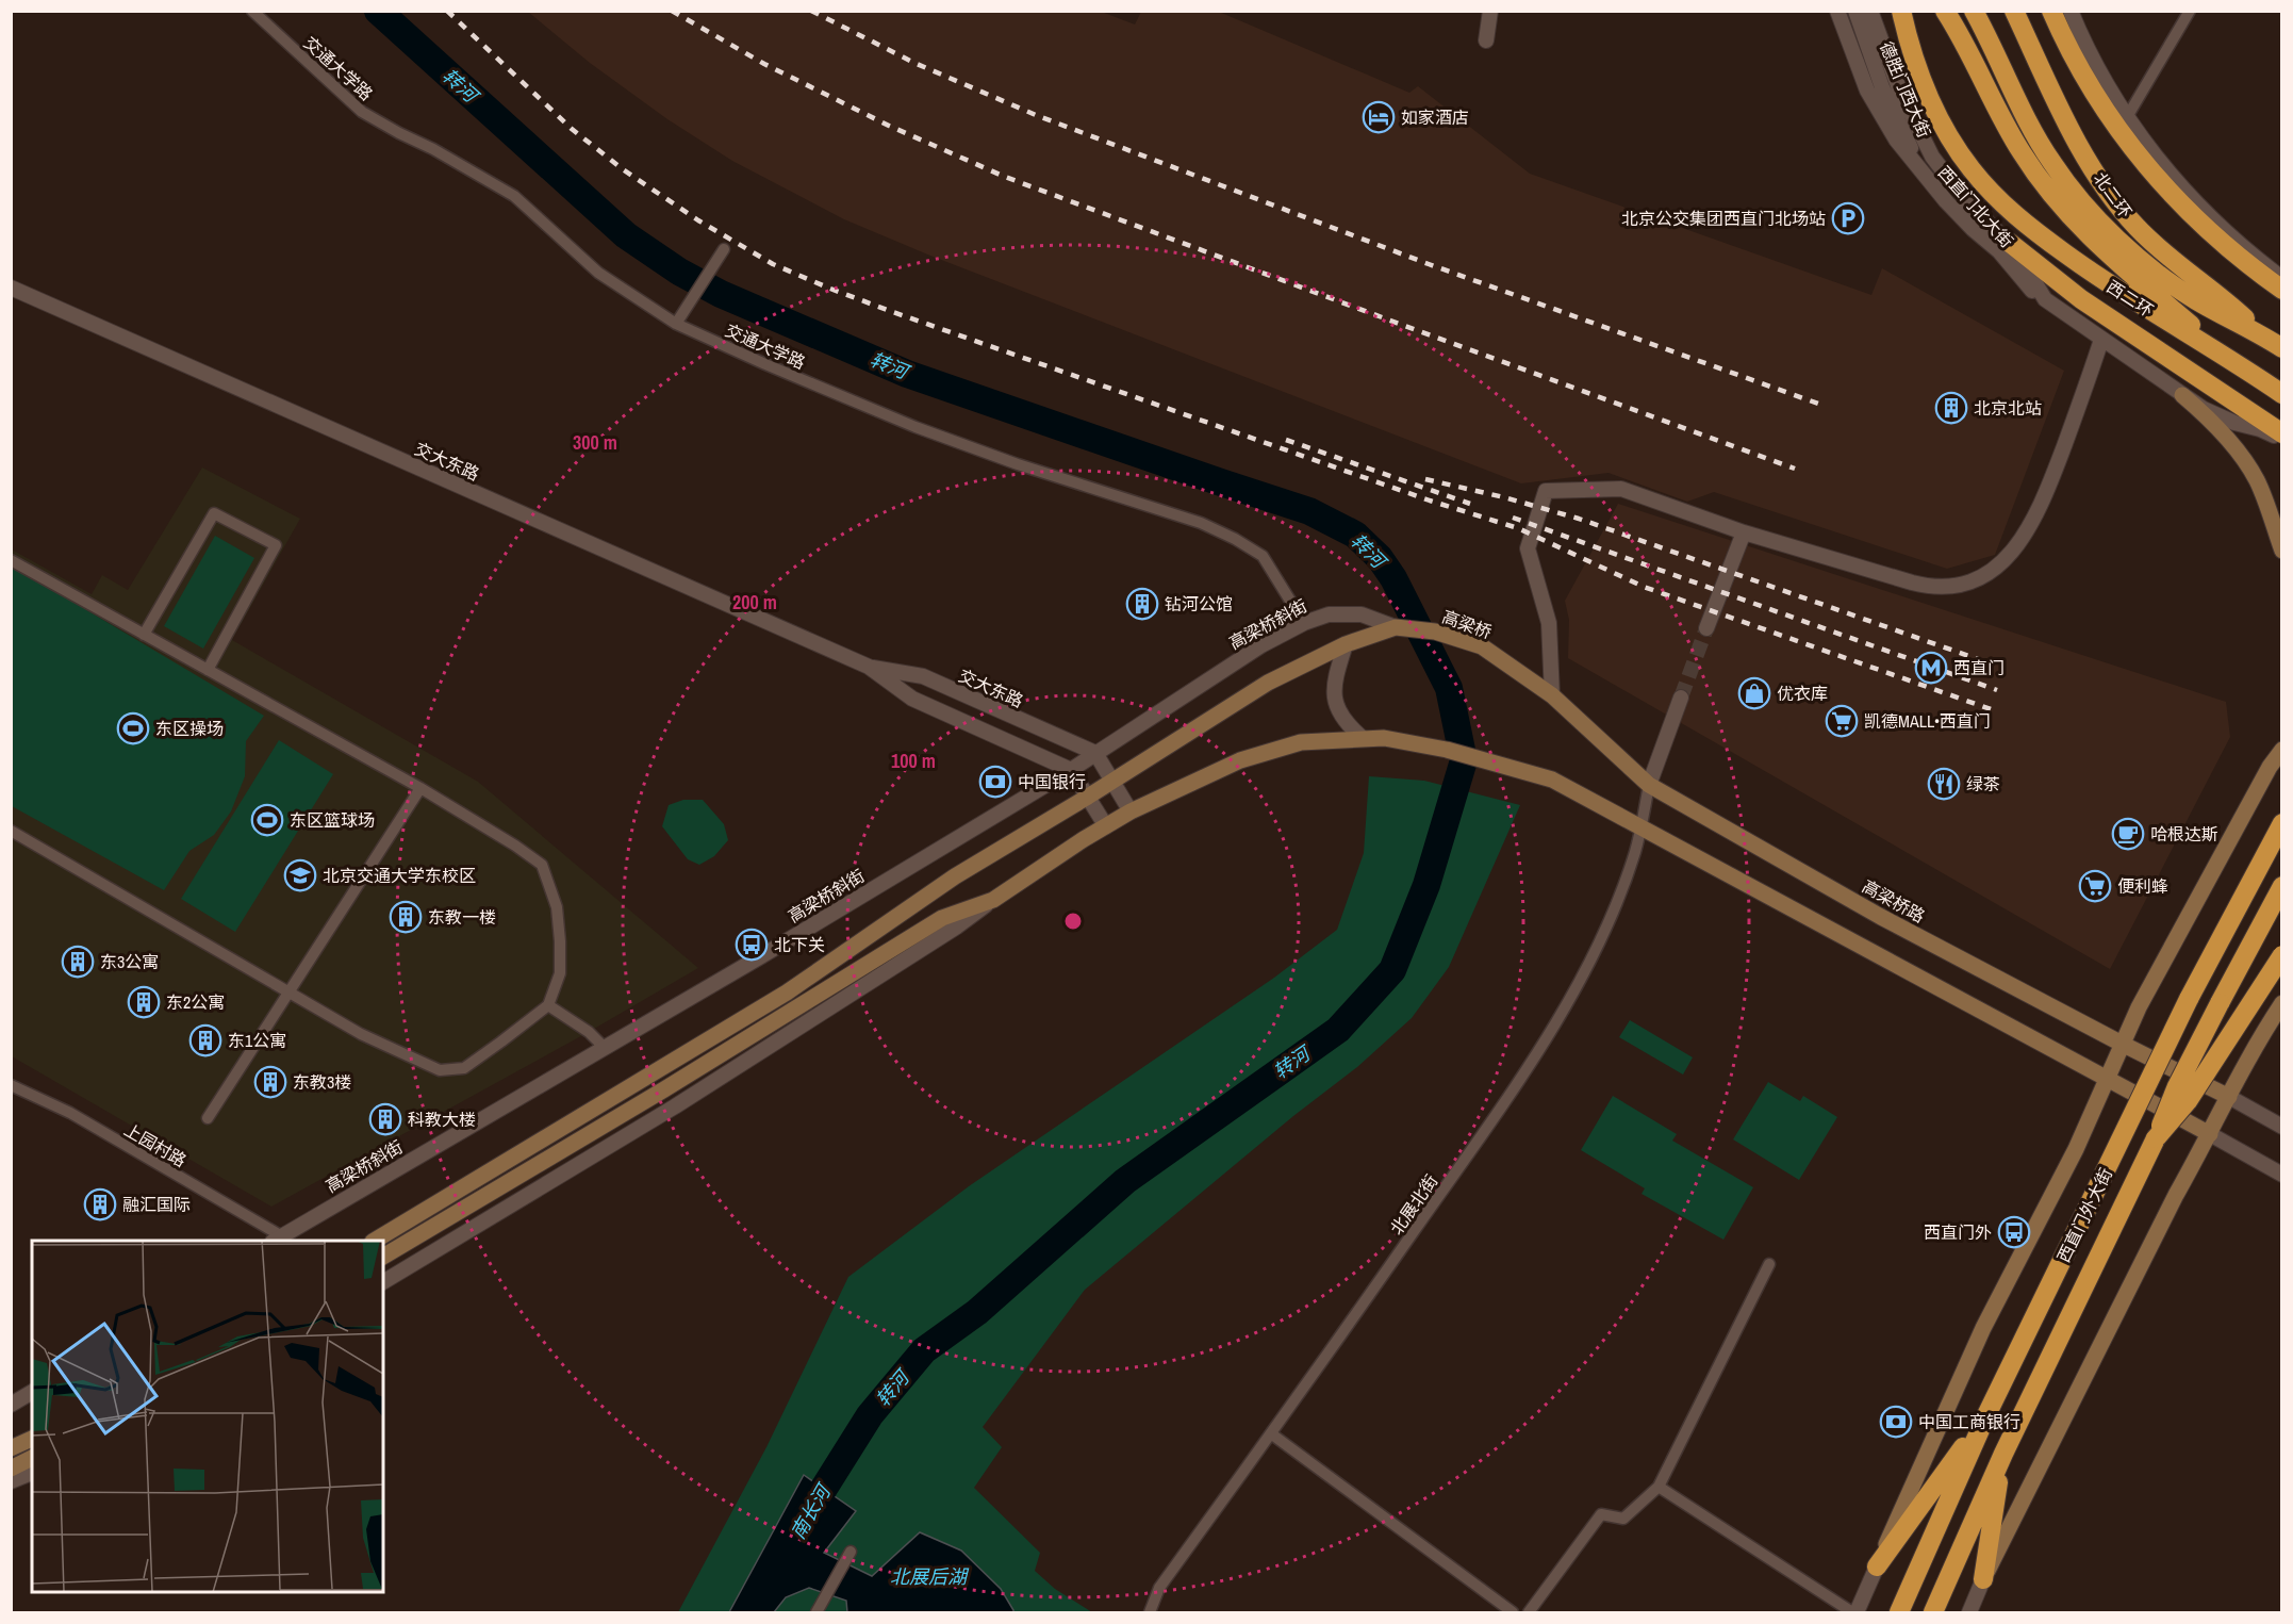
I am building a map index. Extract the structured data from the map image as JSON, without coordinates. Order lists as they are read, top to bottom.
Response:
{
  "streets": {
    "highway": ["北二环", "西二环", "西直门外大街"],
    "main road": ["高梁桥", "高梁桥路"],
    "street": [
      "交通大学路",
      "德胜门西大街",
      "西直门北大街",
      "交大东路",
      "高梁桥斜街",
      "上园村路",
      "北展北街"
    ]
  },
  "crossings": [
    ["交通大学路", "高梁桥斜街"],
    ["交大东路", "高梁桥斜街"],
    ["高梁桥斜街", "高梁桥"],
    ["高梁桥斜街", "上园村路"],
    ["高梁桥路", "北展北街"]
  ],
  "water": ["转河", "南长河", "北展后湖"],
  "places": {
    "hotel": ["如家酒店"],
    "parking": ["北京公交集团西直门北场站"],
    "building": [
      "北京北站",
      "钻河公馆",
      "东教一楼",
      "东3公寓",
      "东2公寓",
      "东1公寓",
      "东教3楼",
      "科教大楼",
      "融汇国际"
    ],
    "metro station": ["西直门"],
    "shop": ["优衣库"],
    "supermarket": ["凯德MALL•西直门", "便利蜂"],
    "sports": ["东区操场", "东区篮球场"],
    "bank": ["中国银行", "中国工商银行"],
    "restaurant": ["绿茶"],
    "cafe": ["哈根达斯"],
    "school or university": ["北京交通大学东校区"],
    "bus stop": ["北下关", "西直门外"]
  },
  "rings": ["300 m", "200 m", "100 m"]
}
